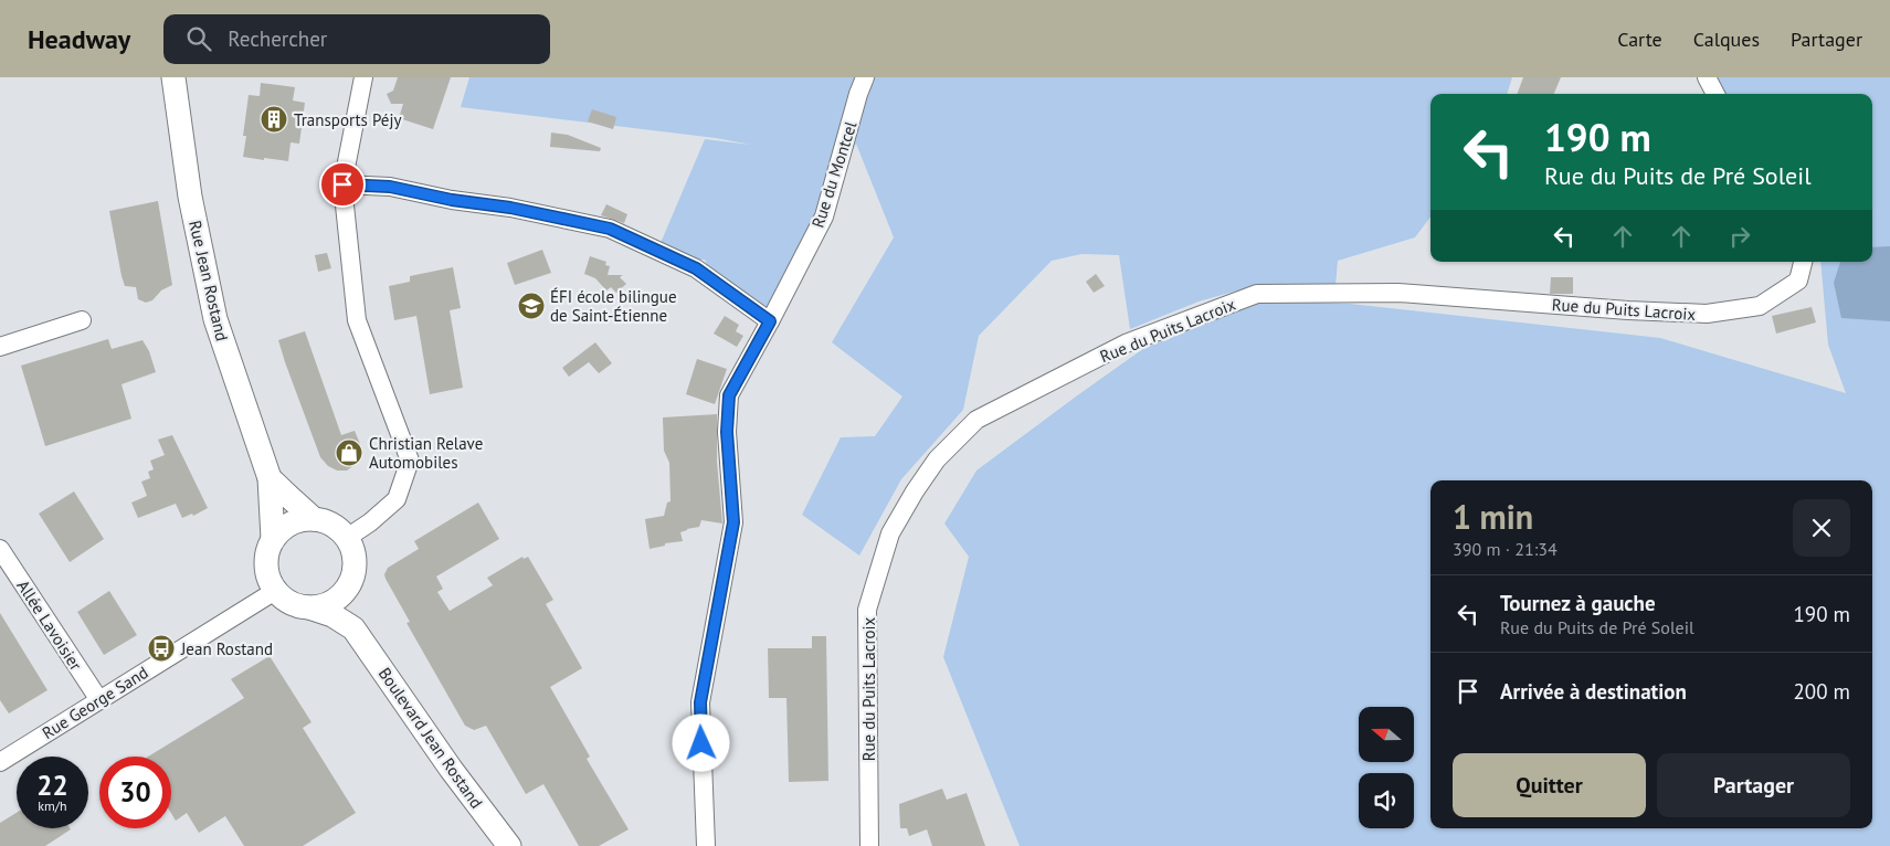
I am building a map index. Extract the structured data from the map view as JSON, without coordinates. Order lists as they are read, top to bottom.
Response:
{
  "streets": {
    "main road": ["Rue Jean Rostand", "Boulevard Jean Rostand"],
    "street": [
      "Rue du Montcel",
      "Rue du Puits Lacroix",
      "Allée Lavoisier",
      "Rue George Sand"
    ]
  },
  "crossings": [
    ["Allée Lavoisier", "Rue George Sand"]
  ],
  "places": {
    "building": ["Transports Péjy"],
    "school or university": ["ÉFI école bilingue de Saint-Étienne"],
    "shop": ["Christian Relave Automobiles"],
    "bus stop": ["Jean Rostand"]
  },
  "north": "left",
  "page": {
    "header": "Headway",
    "search": "Rechercher",
    "nav": ["Carte", "Calques", "Partager"],
    "turn": ["190 m", "Rue du Puits de Pré Soleil"],
    "heading": ["1 min", "390 m · 21:34"],
    "list": [
      {
        "name": "Tournez à gauche",
        "note": "Rue du Puits de Pré Soleil",
        "value": "190 m"
      },
      {
        "name": "Arrivée à destination",
        "value": "200 m"
      }
    ],
    "buttons": ["Quitter", "Partager"],
    "speed": "22 km/h",
    "limit": "30"
  }
}
